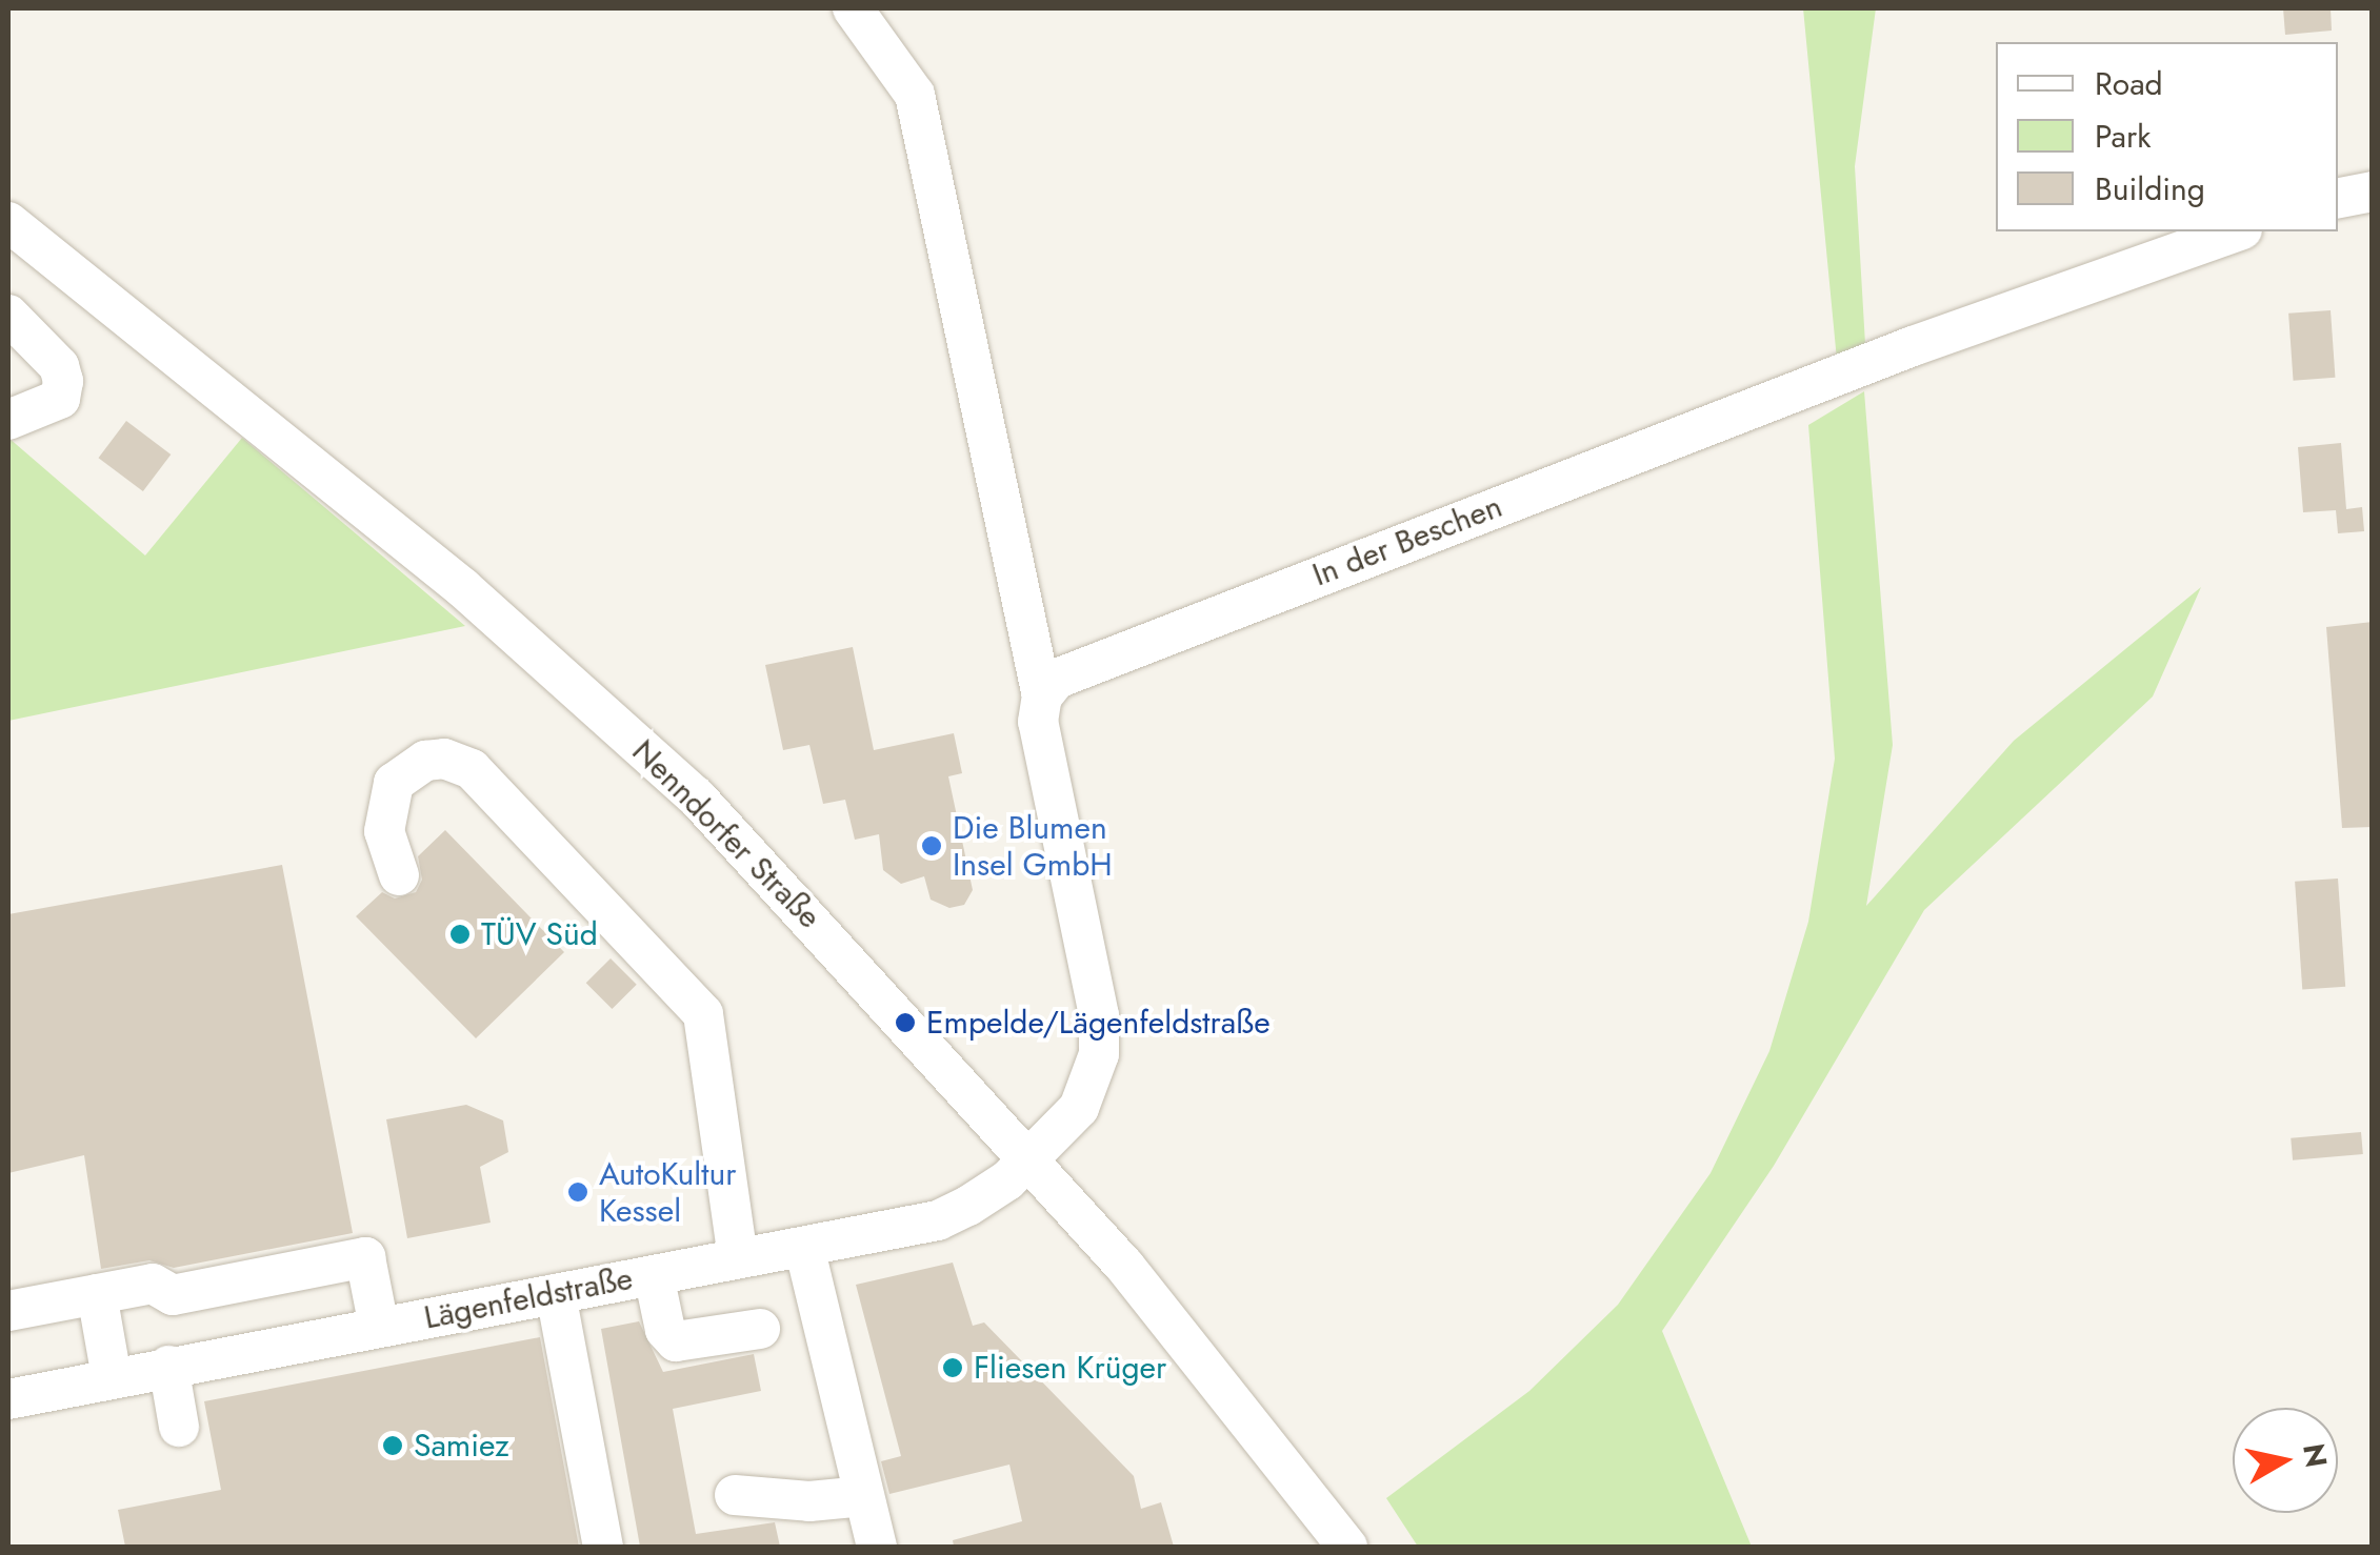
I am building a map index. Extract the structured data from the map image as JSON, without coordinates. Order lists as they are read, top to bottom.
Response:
{
  "streets": {
    "street": ["In der Beschen", "Nenndorfer Straße", "Lägenfeldstraße"]
  },
  "crossings": [
    ["Nenndorfer Straße", "Lägenfeldstraße"]
  ],
  "places": [
    "Die Blumen Insel GmbH",
    "TÜV Süd",
    "Empelde/Lägenfeldstraße",
    "AutoKultur Kessel",
    "Fliesen Krüger",
    "Samiez"
  ],
  "legend": ["Road", "Park", "Building"],
  "north": "right"
}
